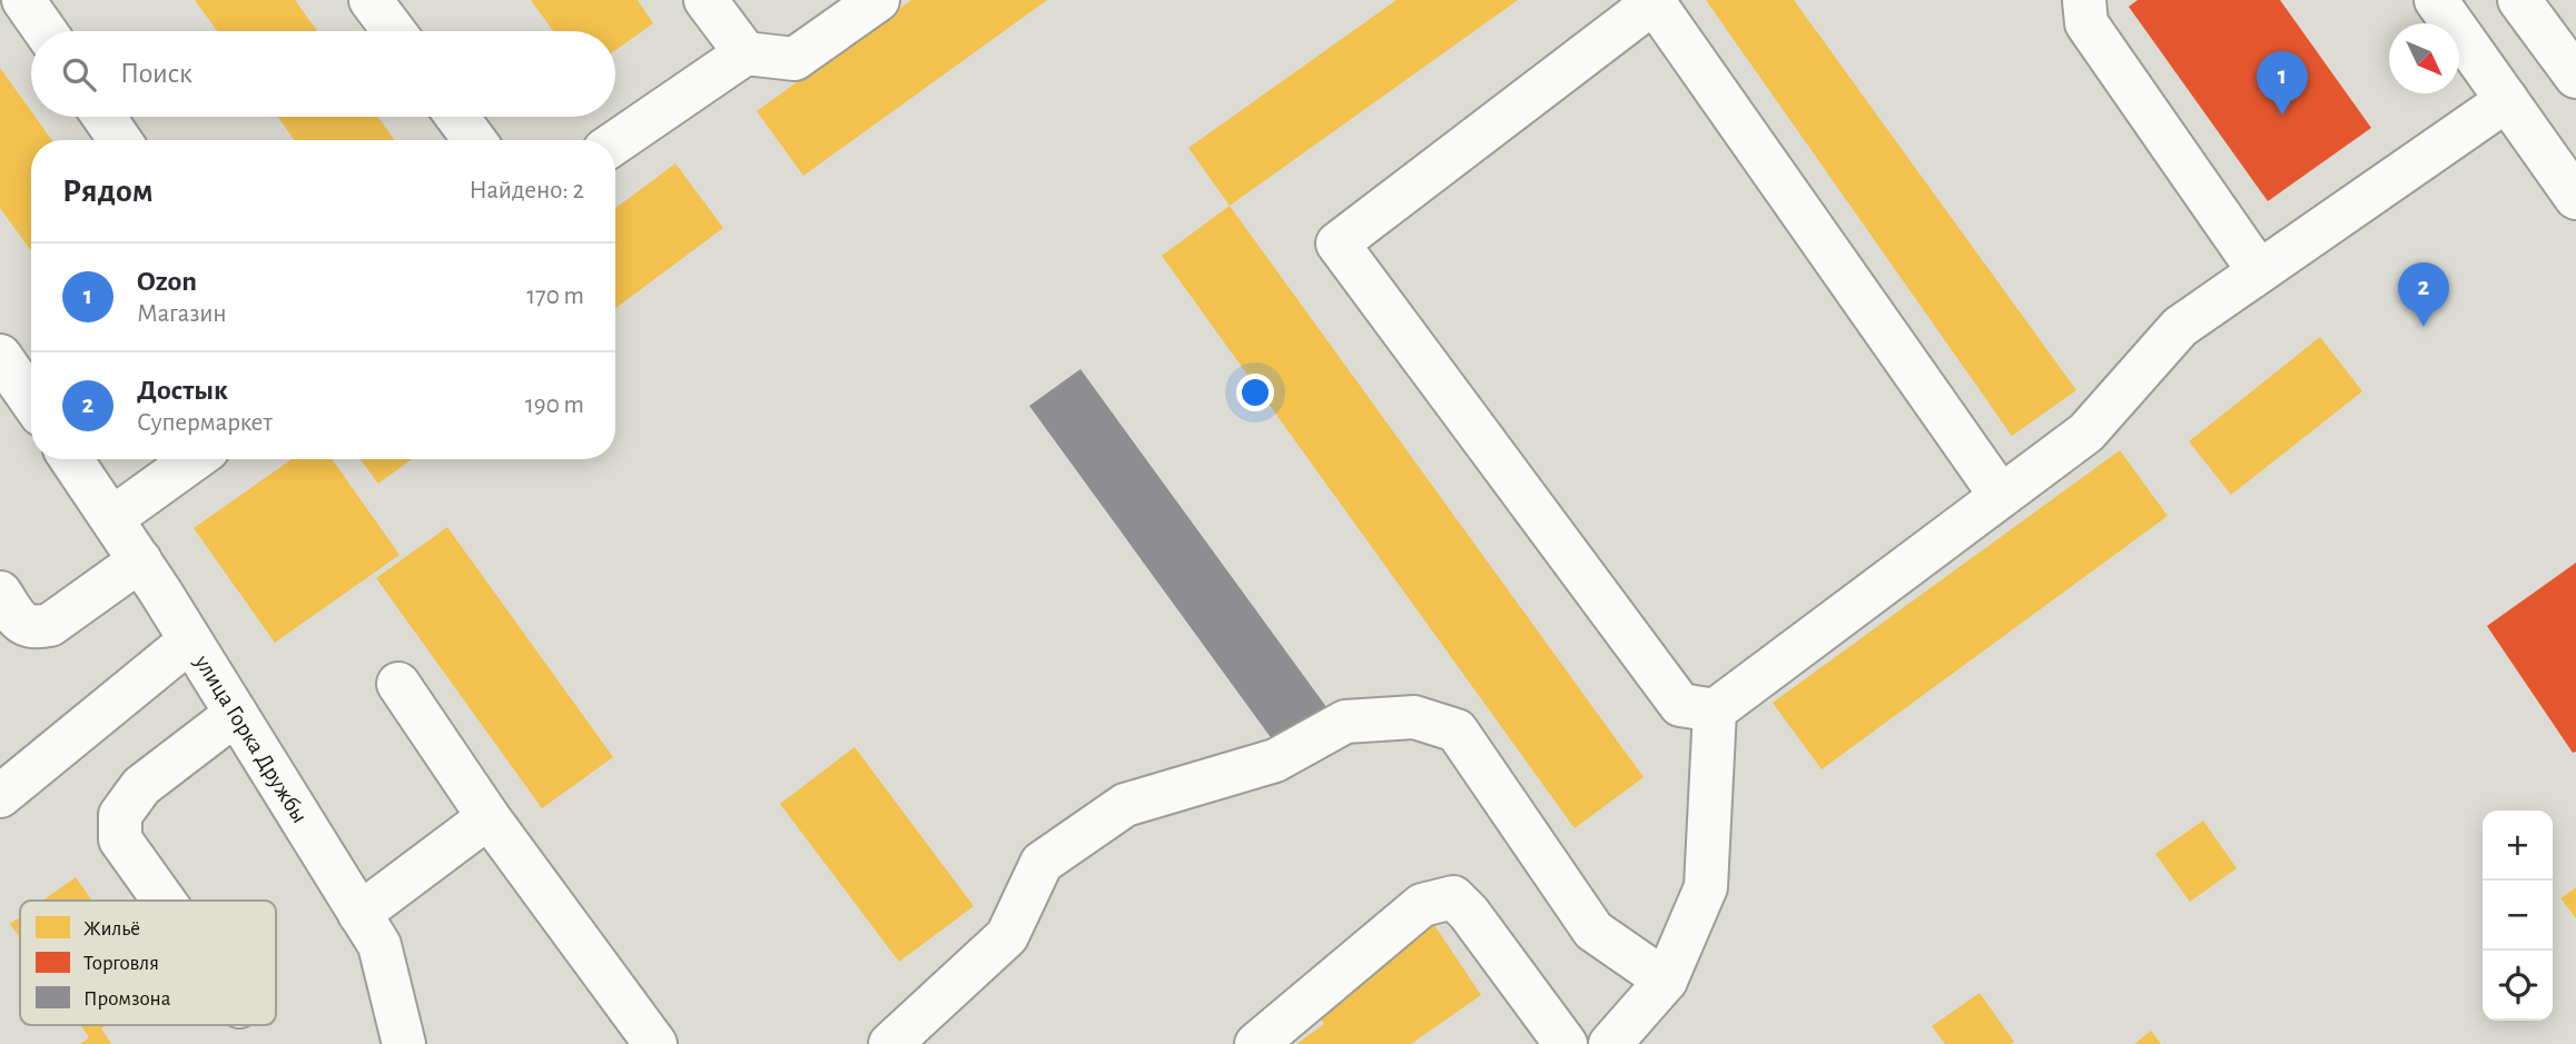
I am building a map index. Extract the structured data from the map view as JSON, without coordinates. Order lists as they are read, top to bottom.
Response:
{
  "streets": {
    "street": ["улица Горка Дружбы"]
  },
  "legend": ["Жильё", "Торговля", "Промзона"],
  "north": "bottom right",
  "page": {
    "search": "Поиск",
    "pins": ["1", "2"],
    "heading": ["Рядом", "Найдено: 2"],
    "list": [
      {
        "mark": "1",
        "name": "Ozon",
        "note": "Магазин",
        "value": "170 m"
      },
      {
        "mark": "2",
        "name": "Достык",
        "note": "Супермаркет",
        "value": "190 m"
      }
    ],
    "map_buttons": ["+", "−"]
  }
}
